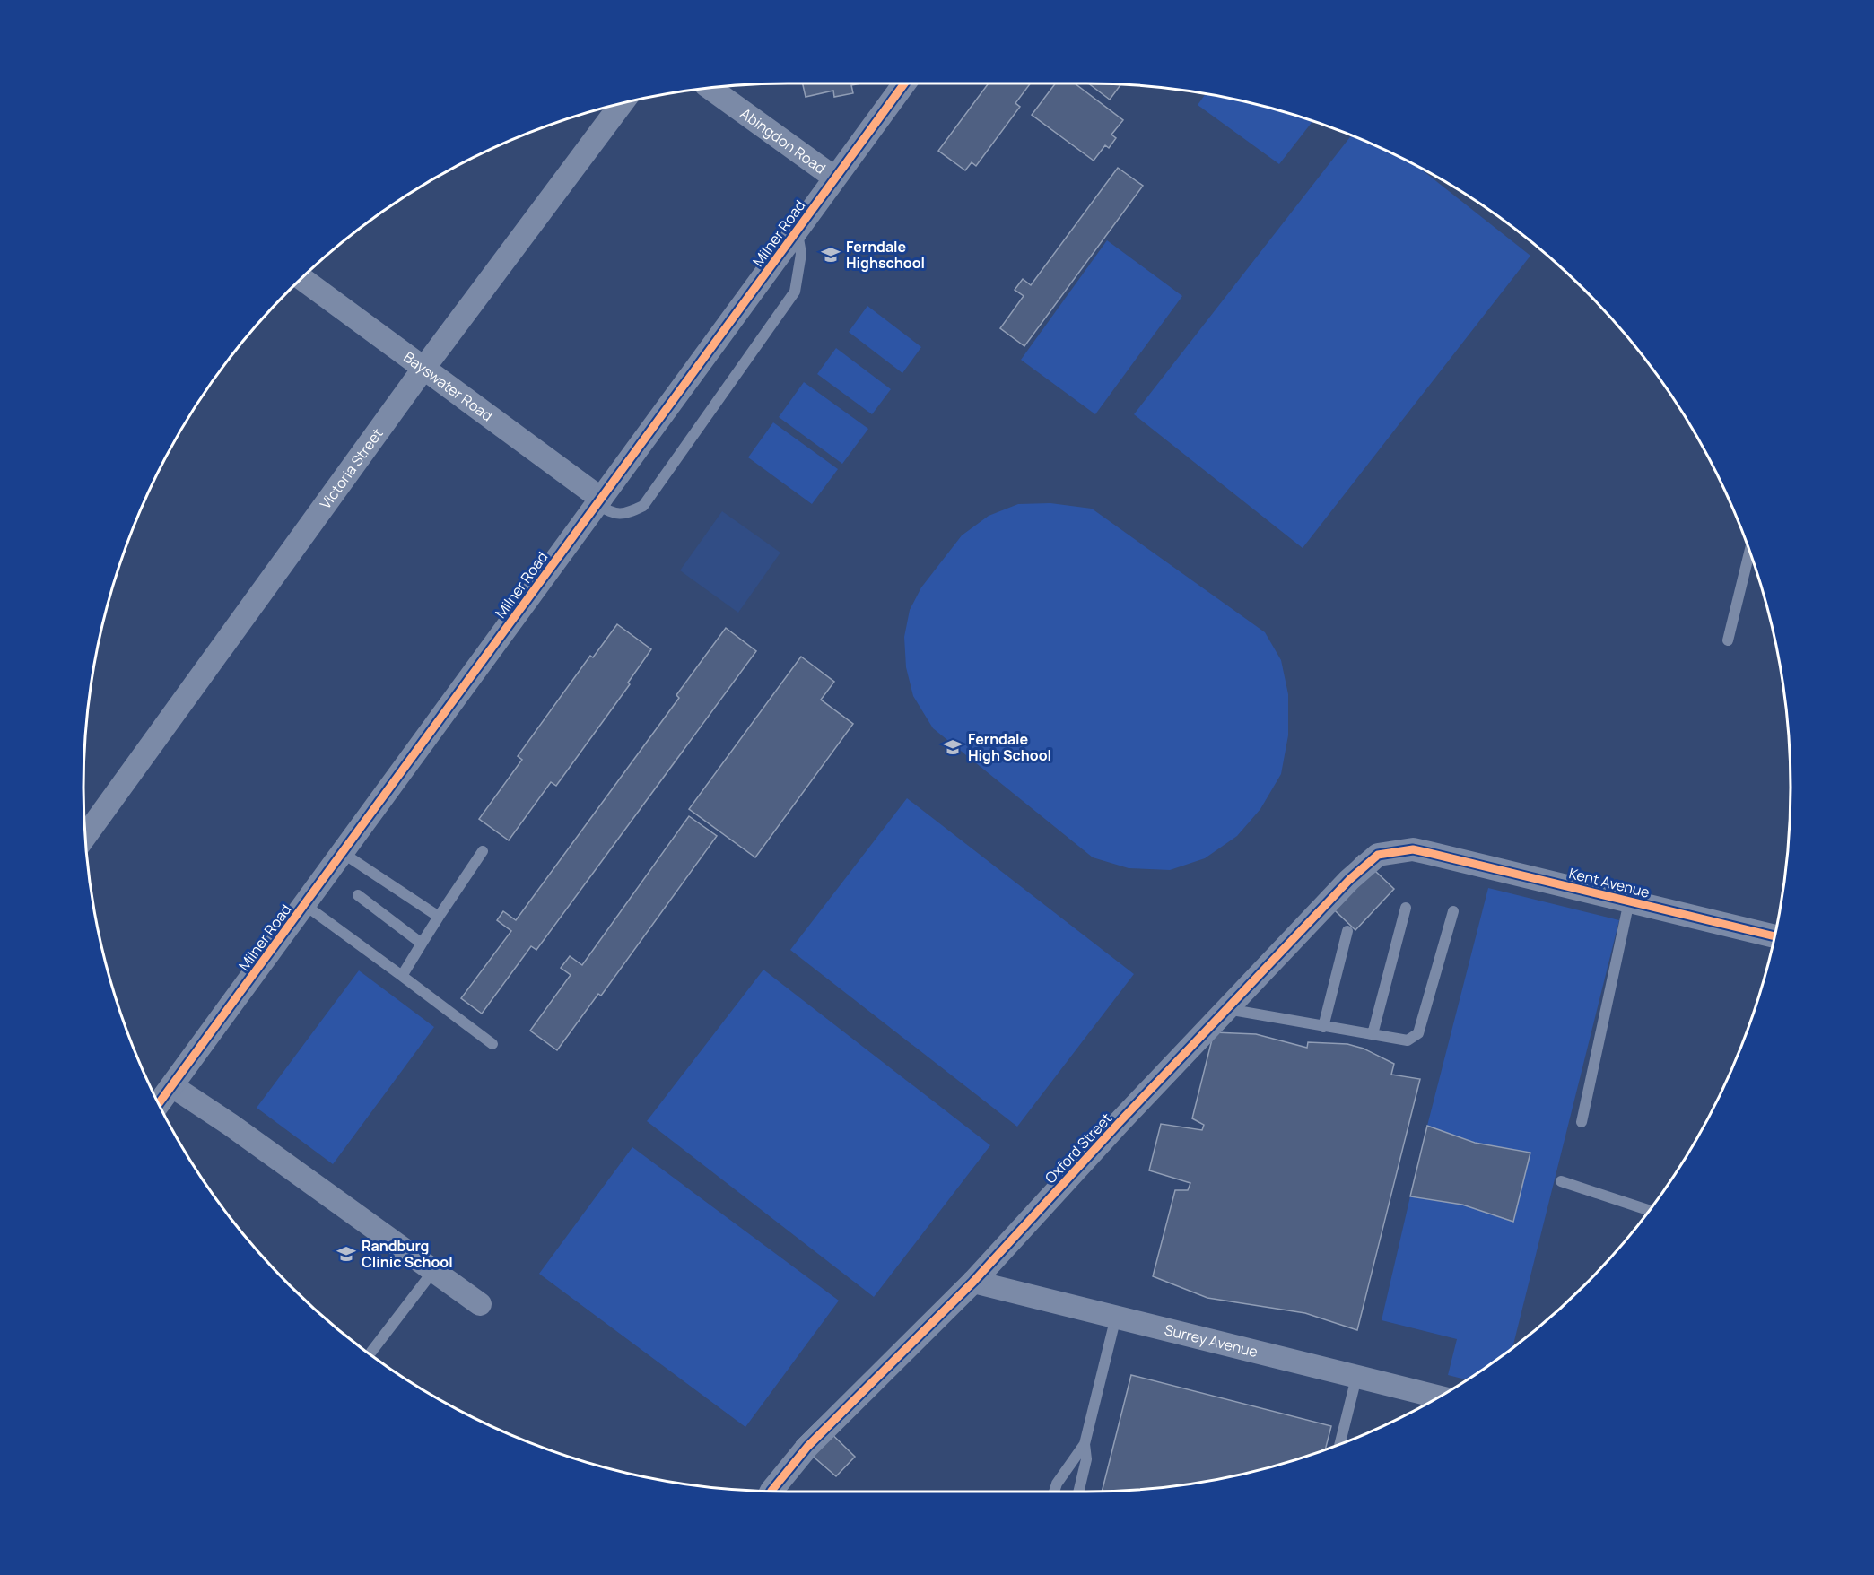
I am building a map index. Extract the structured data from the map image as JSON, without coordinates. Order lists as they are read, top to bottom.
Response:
{
  "streets": {
    "street": [
      "Abingdon Road",
      "Milner Road",
      "Bayswater Road",
      "Victoria Street",
      "Kent Avenue",
      "Oxford Street",
      "Surrey Avenue"
    ]
  },
  "crossings": [
    ["Abingdon Road", "Milner Road"],
    ["Milner Road", "Bayswater Road"],
    ["Bayswater Road", "Victoria Street"],
    ["Kent Avenue", "Oxford Street"],
    ["Oxford Street", "Surrey Avenue"]
  ],
  "places": {
    "school or university": ["Ferndale Highschool", "Ferndale High School", "Randburg Clinic School"]
  }
}
